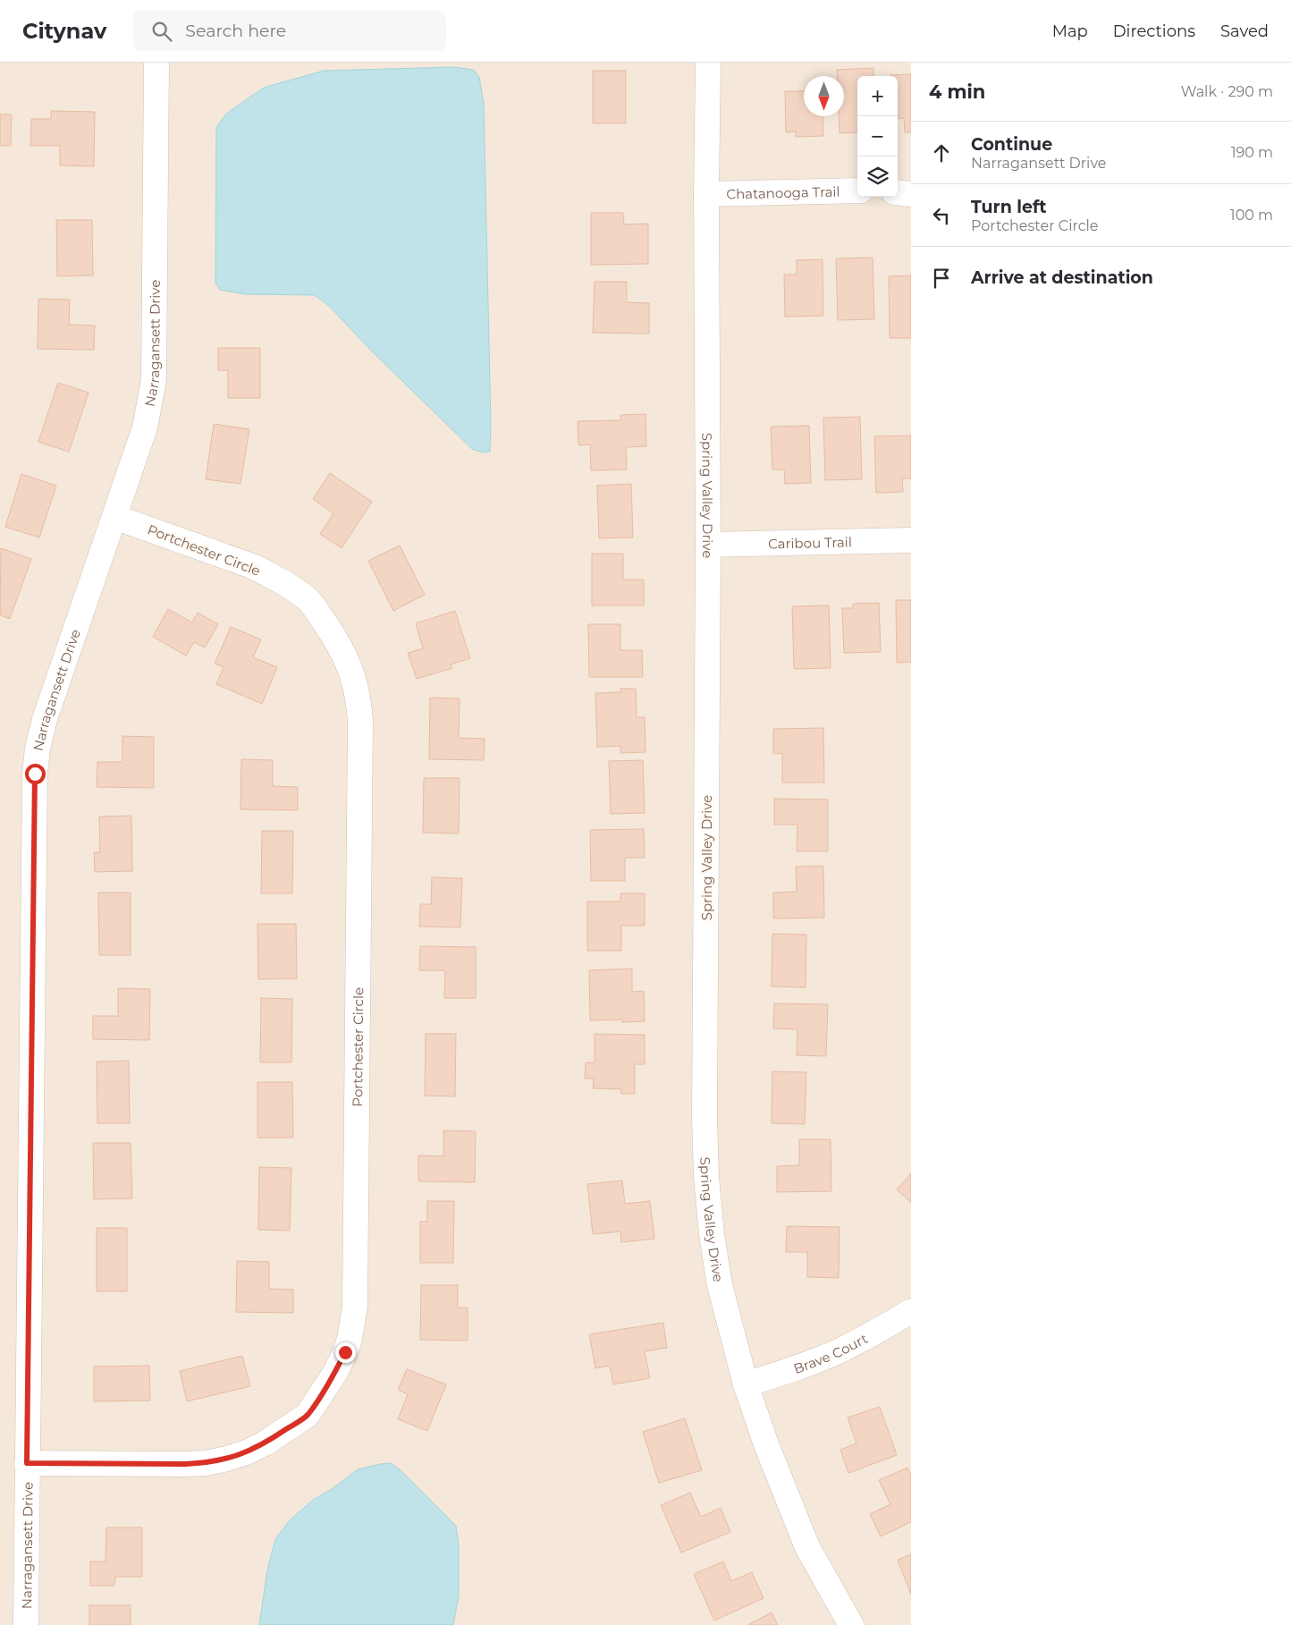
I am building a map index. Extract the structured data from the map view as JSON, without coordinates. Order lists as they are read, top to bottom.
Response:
{
  "streets": {
    "street": [
      "Chatanooga Trail",
      "Narragansett Drive",
      "Spring Valley Drive",
      "Caribou Trail",
      "Portchester Circle",
      "Brave Court"
    ]
  },
  "crossings": [
    ["Chatanooga Trail", "Spring Valley Drive"],
    ["Narragansett Drive", "Portchester Circle"],
    ["Spring Valley Drive", "Caribou Trail"],
    ["Spring Valley Drive", "Brave Court"]
  ],
  "north": "bottom",
  "page": {
    "header": "Citynav",
    "search": "Search here",
    "nav": ["Map", "Directions", "Saved"],
    "heading": ["4 min", "Walk · 290 m"],
    "map_buttons": ["+", "−"],
    "list": [
      ["Continue", "Narragansett Drive", "190 m"],
      ["Turn left", "Portchester Circle", "100 m"],
      "Arrive at destination"
    ]
  }
}
